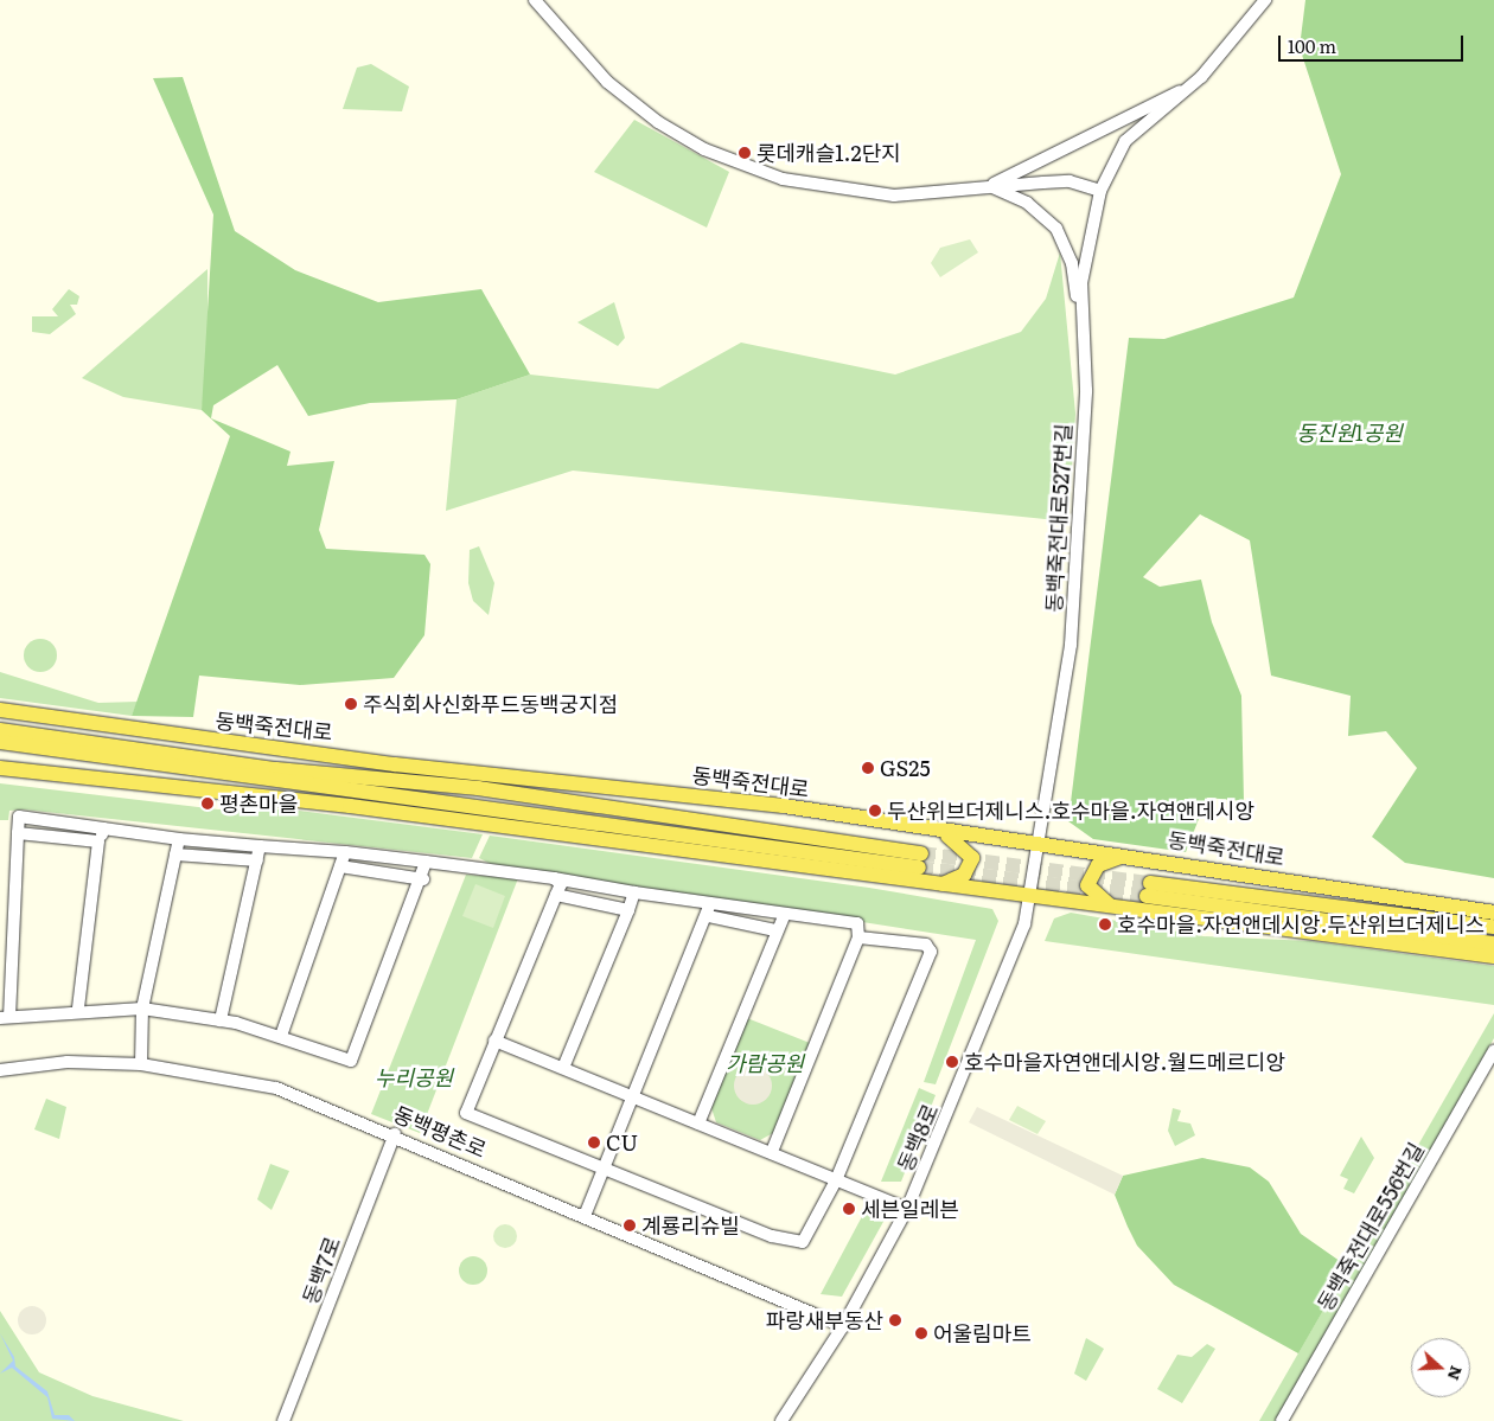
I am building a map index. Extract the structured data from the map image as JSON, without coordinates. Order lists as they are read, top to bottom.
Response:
{
  "streets": {
    "main road": ["동백죽전대로"],
    "street": [
      "동백죽전대로527번길",
      "동백평촌로",
      "동백8로",
      "동백죽전대로556번길",
      "동백7로"
    ]
  },
  "crossings": [
    ["동백죽전대로527번길", "동백죽전대로"],
    ["동백죽전대로527번길", "동백8로"],
    ["동백죽전대로", "동백8로"],
    ["동백평촌로", "동백8로"],
    ["동백평촌로", "동백7로"]
  ],
  "parks": ["동진원1공원", "가람공원", "누리공원"],
  "places": [
    "롯데캐슬1.2단지",
    "주식회사신화푸드동백궁지점",
    "GS25",
    "평촌마을",
    "두산위브더제니스.호수마을.자연앤데시앙",
    "호수마을.자연앤데시앙.두산위브더제니스",
    "호수마을자연앤데시앙.월드메르디앙",
    "CU",
    "세븐일레븐",
    "계룡리슈빌",
    "파랑새부동산",
    "어울림마트"
  ],
  "scale_bar": "100 m",
  "north": "right"
}
